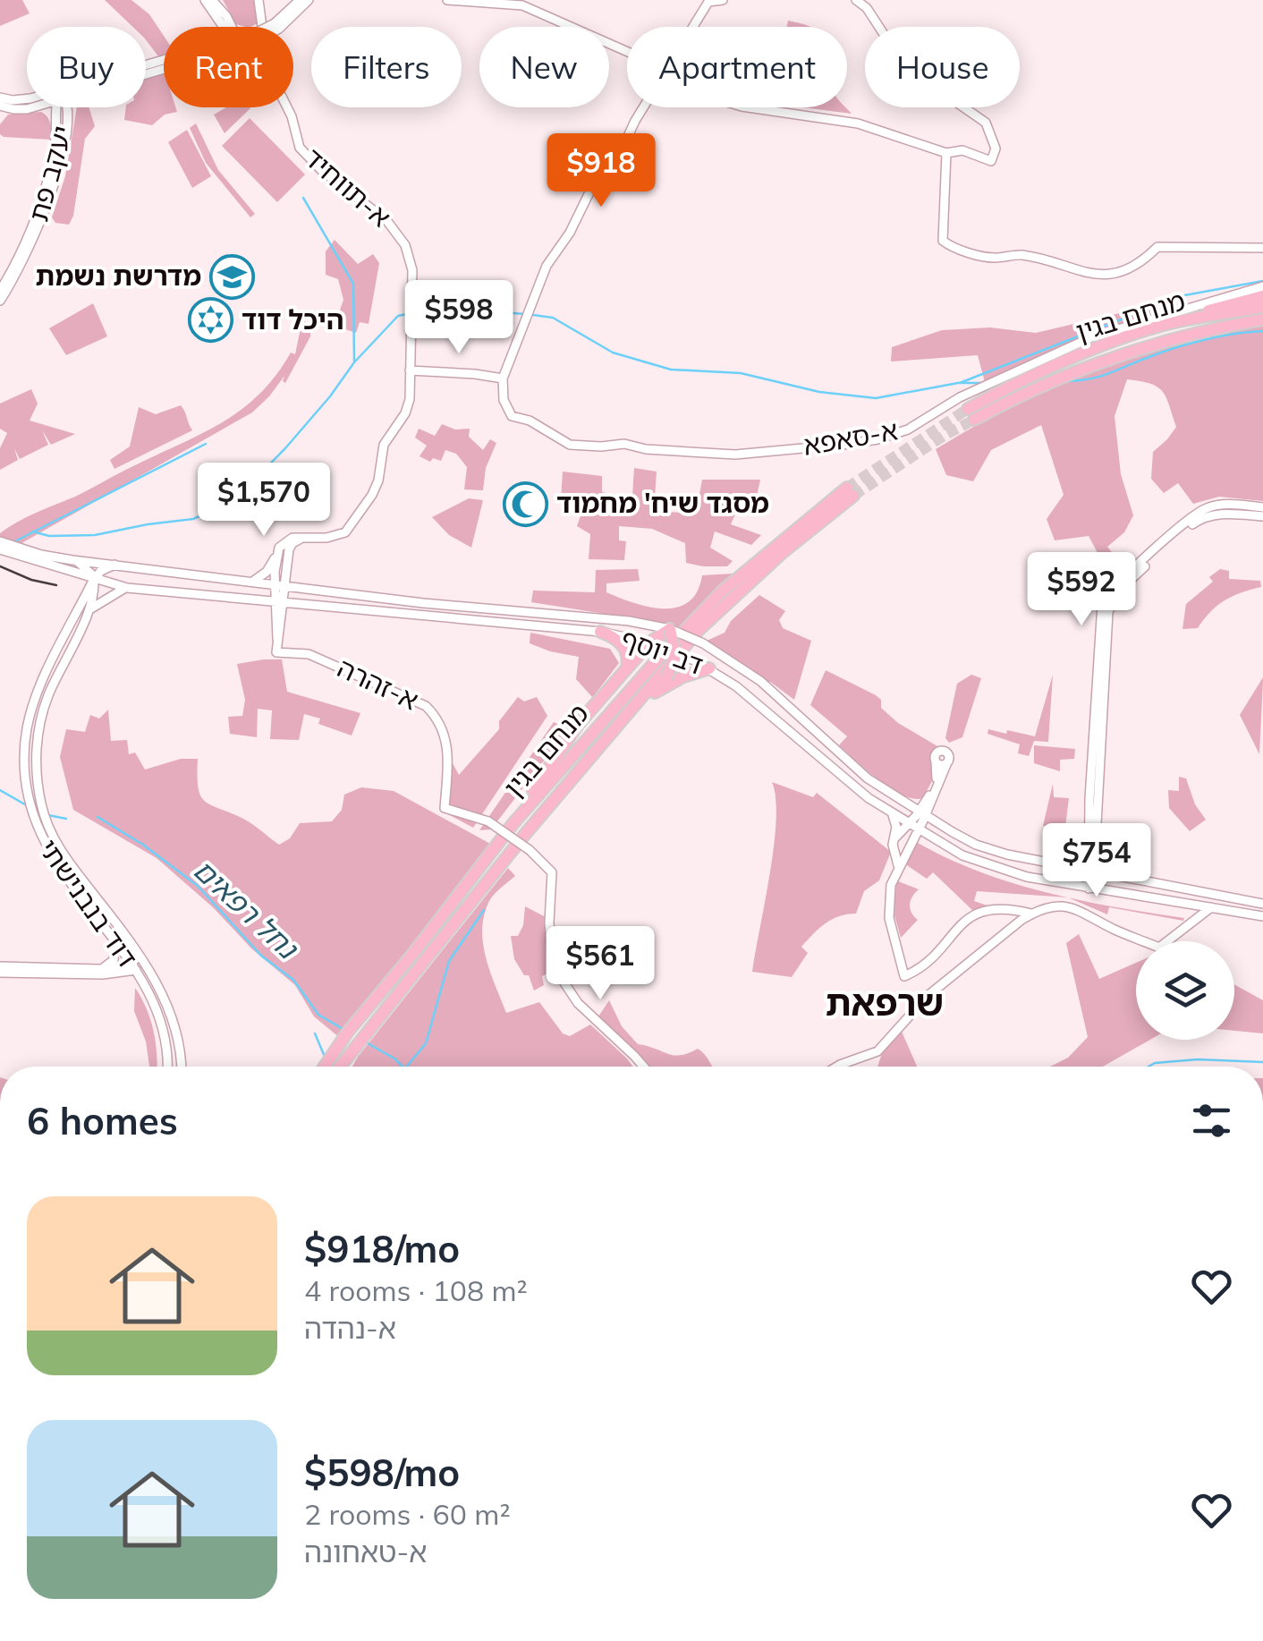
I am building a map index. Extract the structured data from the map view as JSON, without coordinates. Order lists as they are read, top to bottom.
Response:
{
  "streets": {
    "highway": ["מנחם בגין"],
    "street": [
      "יעקב פת",
      "א-תווחיד",
      "א-סאפא",
      "דב יוסף",
      "א-זהרה",
      "דוד בנבנישתי"
    ]
  },
  "crossings": [
    ["דב יוסף", "א-זהרה"],
    ["דב יוסף", "דוד בנבנישתי"]
  ],
  "districts": ["שרפאת"],
  "water": ["נחל רפאים"],
  "places": {
    "school or university": ["מדרשת נשמת"],
    "synagogue": ["היכל דוד"],
    "mosque": ["מסגד שיח' מחמוד"]
  },
  "page": {
    "chip": [
      "Buy",
      "Rent",
      "Filters",
      "New",
      "Apartment",
      "House"
    ],
    "price": [
      "$918",
      "$598",
      "$1,570",
      "$592",
      "$754",
      "$561"
    ],
    "heading": "6 homes",
    "list": [
      {
        "name": "$918/mo",
        "note": "4 rooms · 108 m² · א-נהדה"
      },
      {
        "name": "$598/mo",
        "note": "2 rooms · 60 m² · א-טאחונה"
      }
    ]
  }
}
